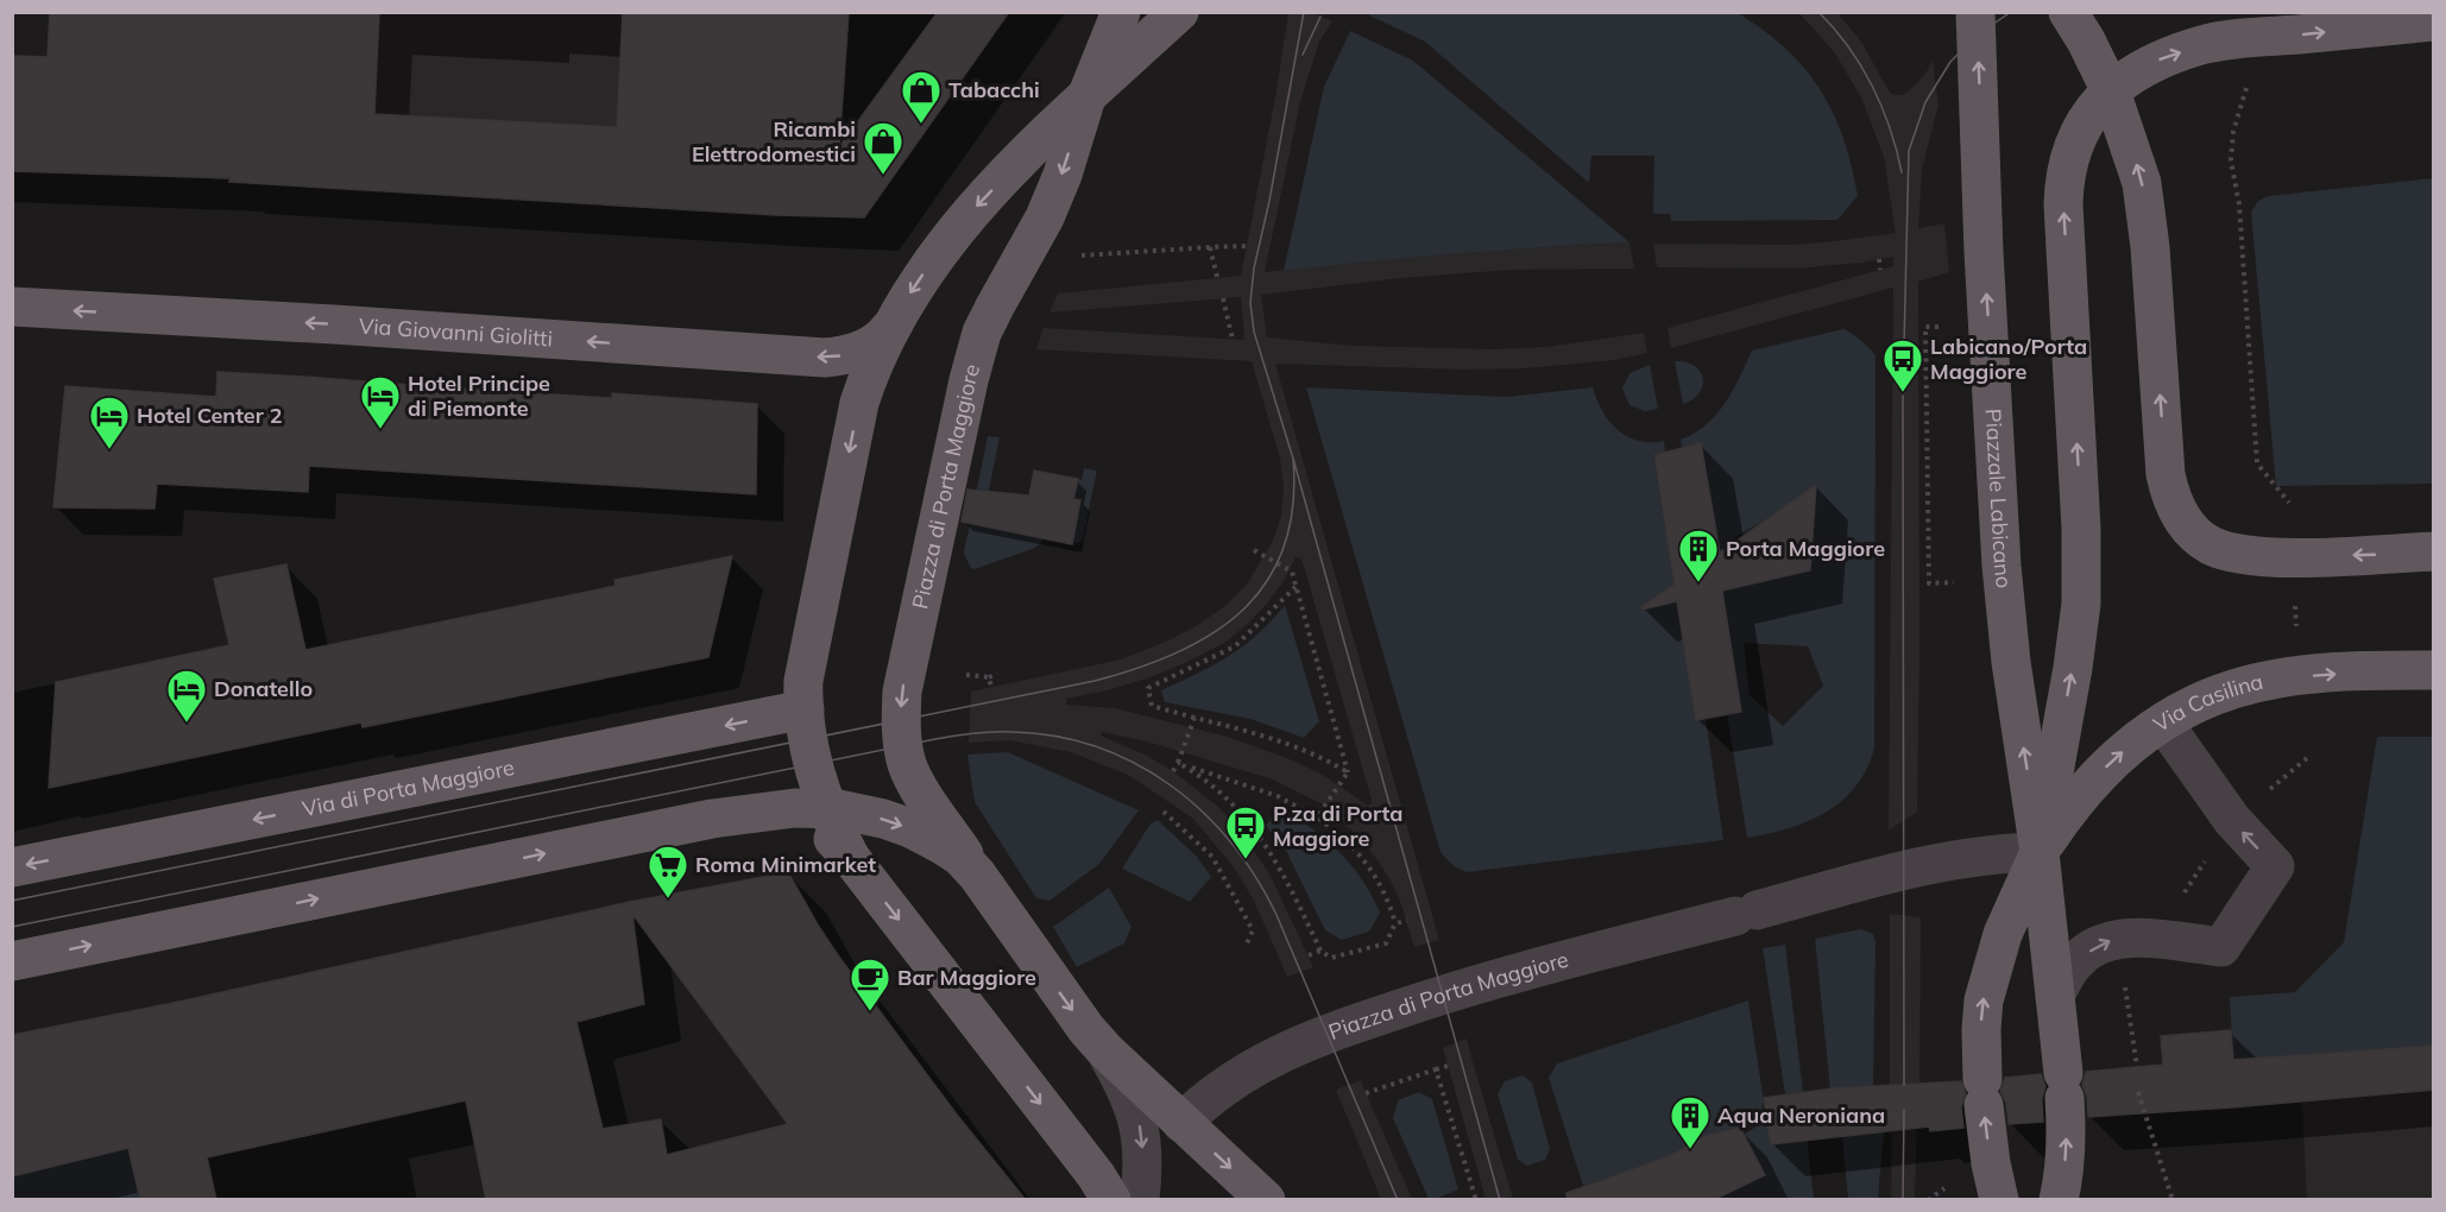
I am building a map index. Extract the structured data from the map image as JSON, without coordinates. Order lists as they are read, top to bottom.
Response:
{
  "streets": {
    "main road": [
      "Via Giovanni Giolitti",
      "Piazza di Porta Maggiore",
      "Piazzale Labicano",
      "Via Casilina",
      "Via di Porta Maggiore"
    ]
  },
  "crossings": [
    ["Piazza di Porta Maggiore", "Piazzale Labicano"],
    ["Piazza di Porta Maggiore", "Via Casilina"],
    ["Piazzale Labicano", "Via Casilina"]
  ],
  "one_way": ["Via Giovanni Giolitti", "Piazzale Labicano", "Via Casilina"],
  "places": {
    "shop": ["Tabacchi", "Ricambi Elettrodomestici"],
    "bus stop": ["Labicano/Porta Maggiore", "P.za di Porta Maggiore"],
    "hotel": ["Hotel Principe di Piemonte", "Hotel Center 2", "Donatello"],
    "building": ["Porta Maggiore", "Aqua Neroniana"],
    "supermarket": ["Roma Minimarket"],
    "cafe": ["Bar Maggiore"]
  }
}
